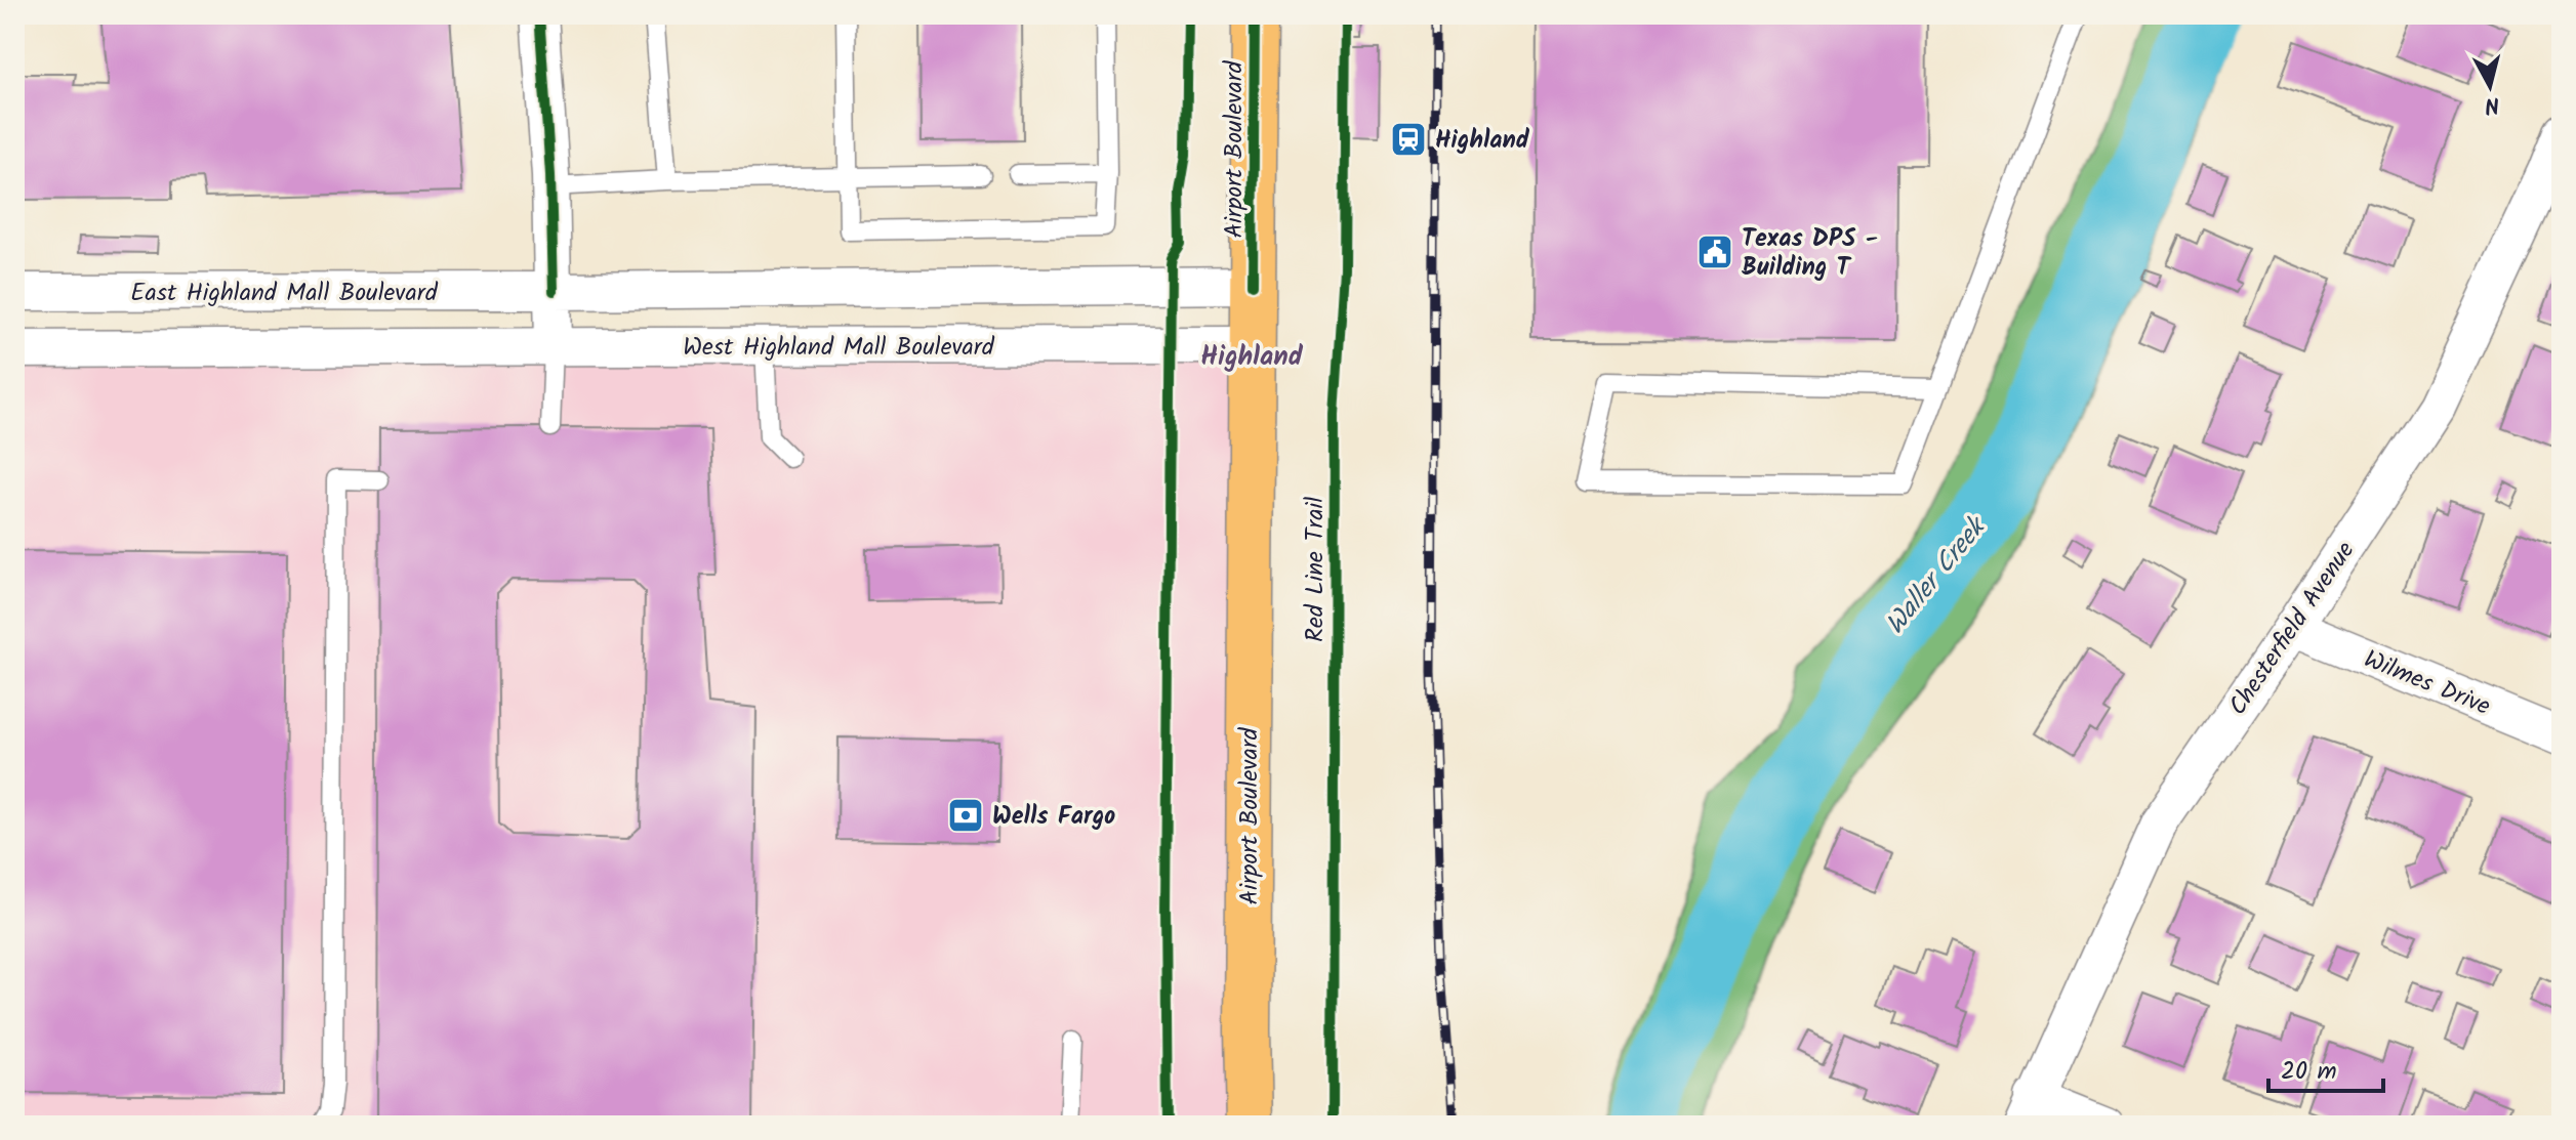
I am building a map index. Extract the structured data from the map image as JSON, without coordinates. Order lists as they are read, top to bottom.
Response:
{
  "streets": {
    "main road": ["Airport Boulevard"],
    "street": [
      "East Highland Mall Boulevard",
      "West Highland Mall Boulevard",
      "Chesterfield Avenue",
      "Wilmes Drive"
    ],
    "cycle path": ["Red Line Trail"]
  },
  "crossings": [
    ["Airport Boulevard", "West Highland Mall Boulevard"],
    ["Chesterfield Avenue", "Wilmes Drive"]
  ],
  "districts": ["Highland"],
  "water": ["Waller Creek"],
  "places": {
    "station": ["Highland"],
    "public building": ["Texas DPS - Building T"],
    "bank": ["Wells Fargo"]
  },
  "scale_bar": "20 m",
  "north": "bottom"
}
